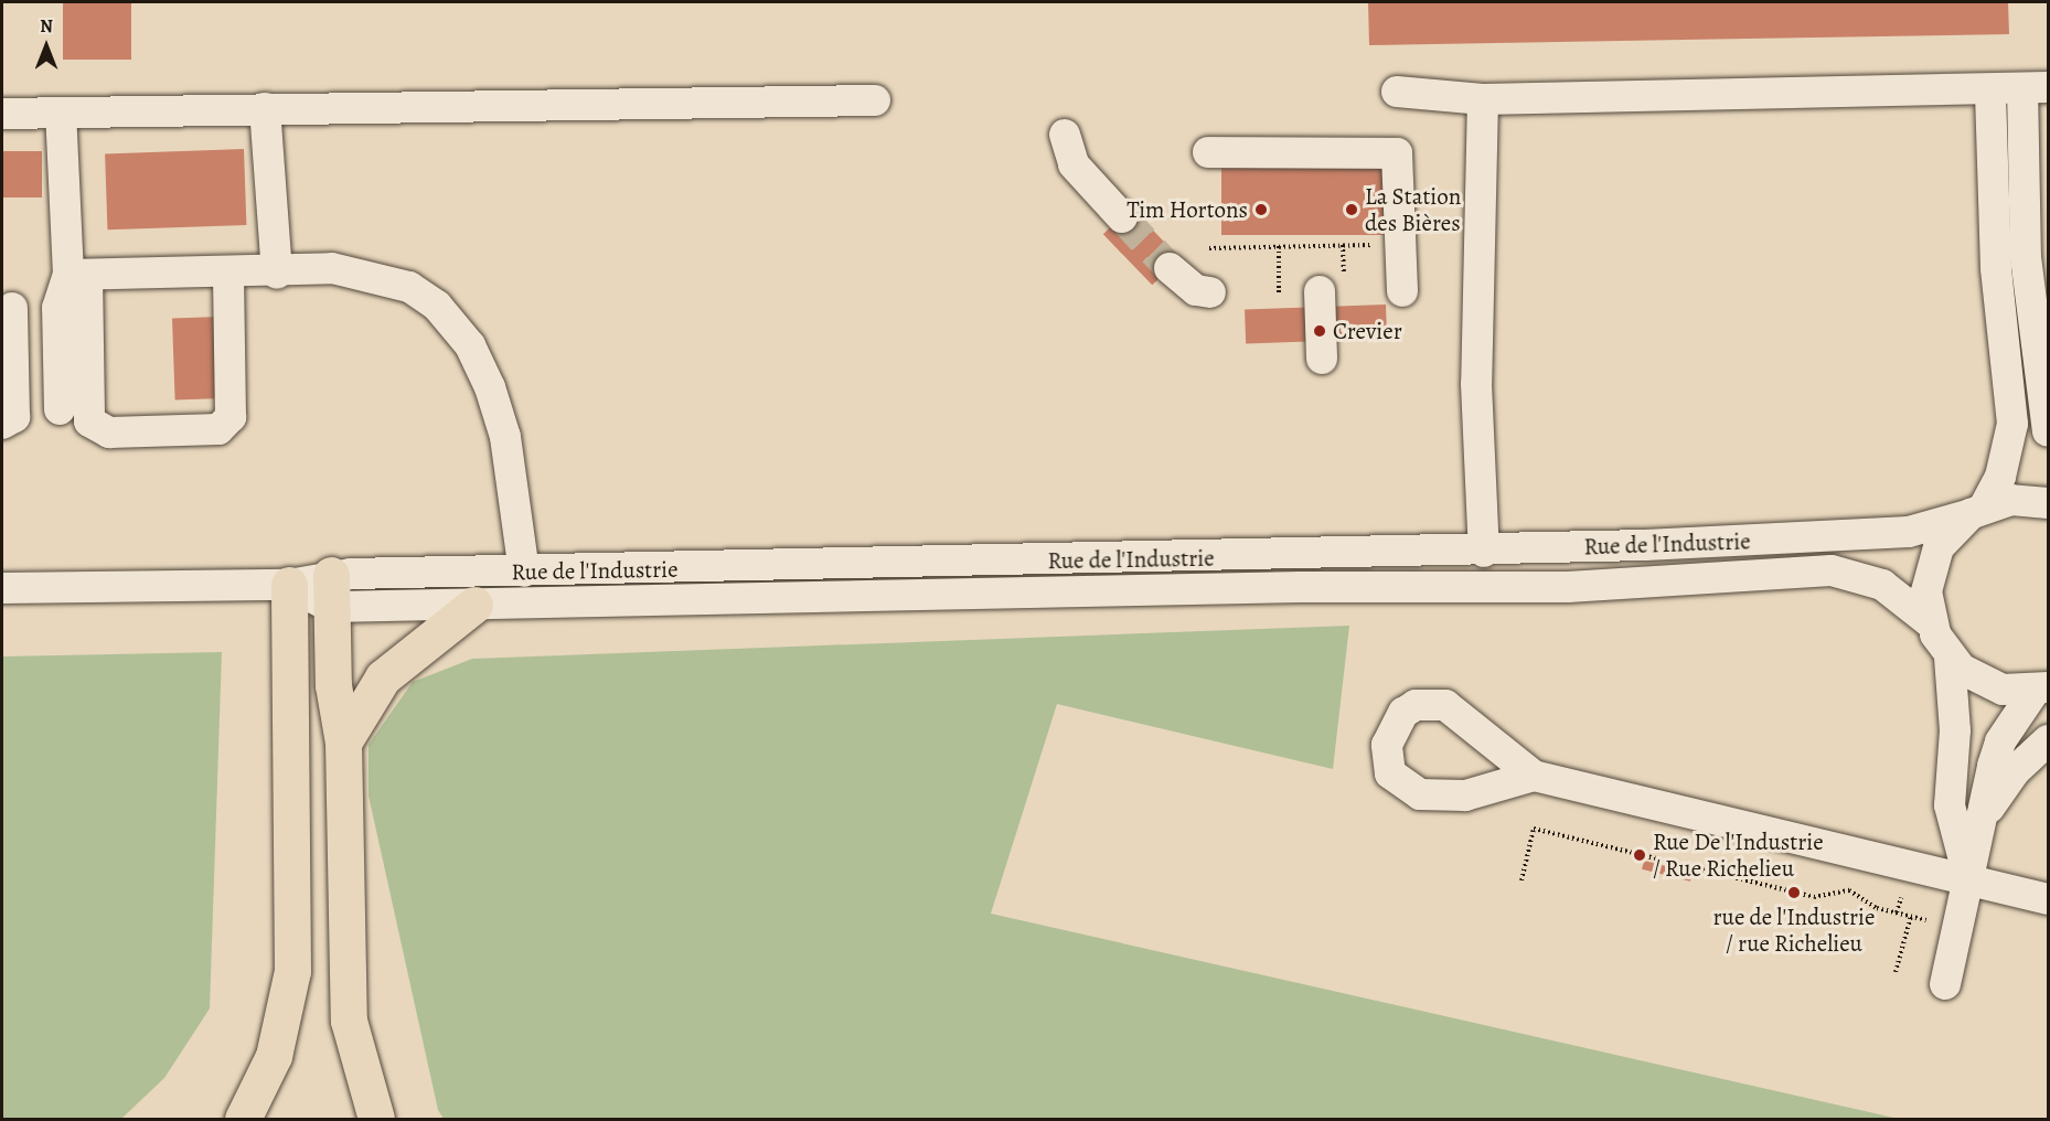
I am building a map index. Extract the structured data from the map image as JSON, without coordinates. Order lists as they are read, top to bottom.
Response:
{
  "streets": {
    "street": ["Rue de l'Industrie"]
  },
  "places": [
    "Tim Hortons",
    "La Station des Bières",
    "Crevier",
    "Rue De l'Industrie / Rue Richelieu",
    "rue de l'Industrie / rue Richelieu"
  ],
  "north": "top"
}
